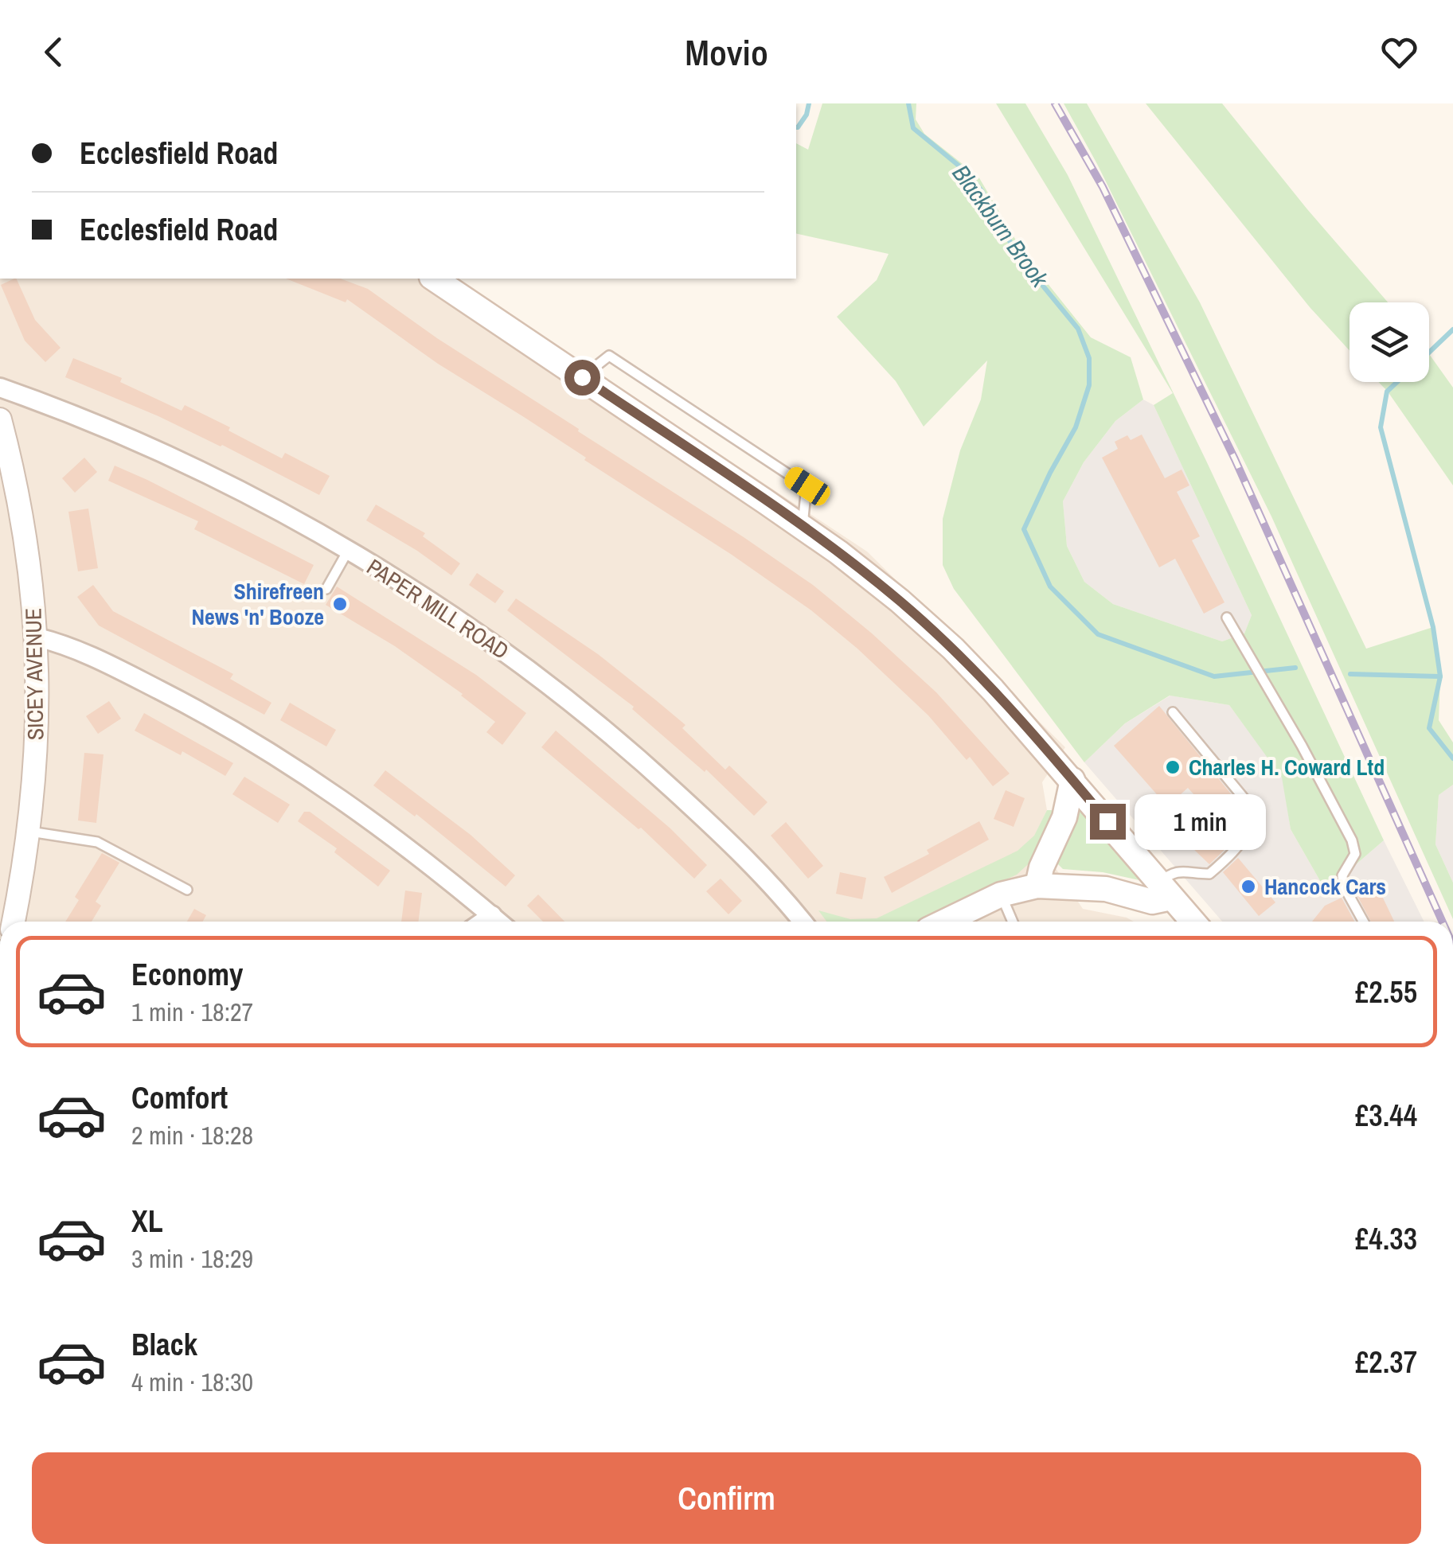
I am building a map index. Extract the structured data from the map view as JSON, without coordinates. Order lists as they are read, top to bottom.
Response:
{
  "streets": {
    "street": ["PAPER MILL ROAD", "SICEY AVENUE"]
  },
  "water": ["Blackburn Brook"],
  "places": ["Shirefreen News 'n' Booze", "Charles H. Coward Ltd", "Hancock Cars"],
  "page": {
    "header": "Movio",
    "banner": ["Ecclesfield Road", "Ecclesfield Road"],
    "bubble": "1 min",
    "list": [
      {
        "name": "Economy",
        "note": "1 min · 18:27",
        "value": "£2.55"
      },
      {
        "name": "Comfort",
        "note": "2 min · 18:28",
        "value": "£3.44"
      },
      {
        "name": "XL",
        "note": "3 min · 18:29",
        "value": "£4.33"
      },
      {
        "name": "Black",
        "note": "4 min · 18:30",
        "value": "£2.37"
      }
    ],
    "buttons": "Confirm"
  }
}
